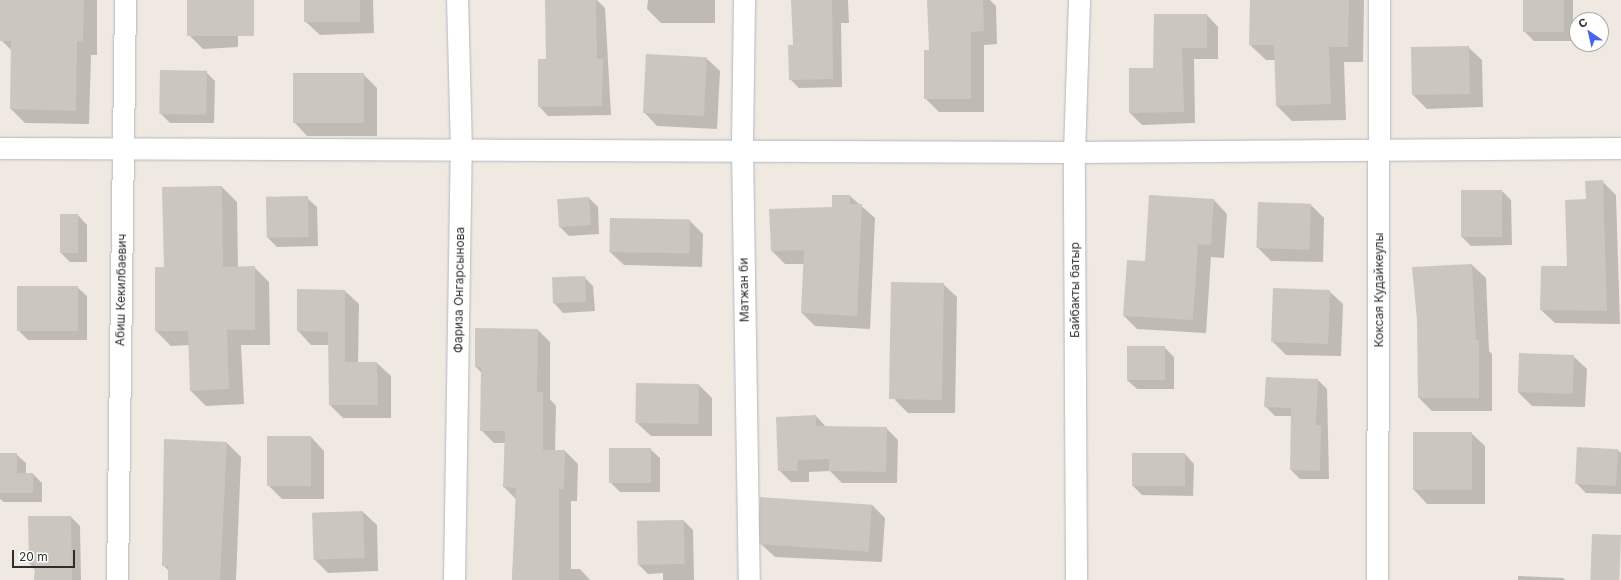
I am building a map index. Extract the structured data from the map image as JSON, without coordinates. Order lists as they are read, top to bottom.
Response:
{
  "streets": {
    "street": [
      "Абиш Кекилбаевич",
      "Фариза Онгарсынова",
      "Матжан би",
      "Байбакты батыр",
      "Коксая Кудайкеулы"
    ]
  },
  "scale_bar": "20 m",
  "north": "top left"
}
